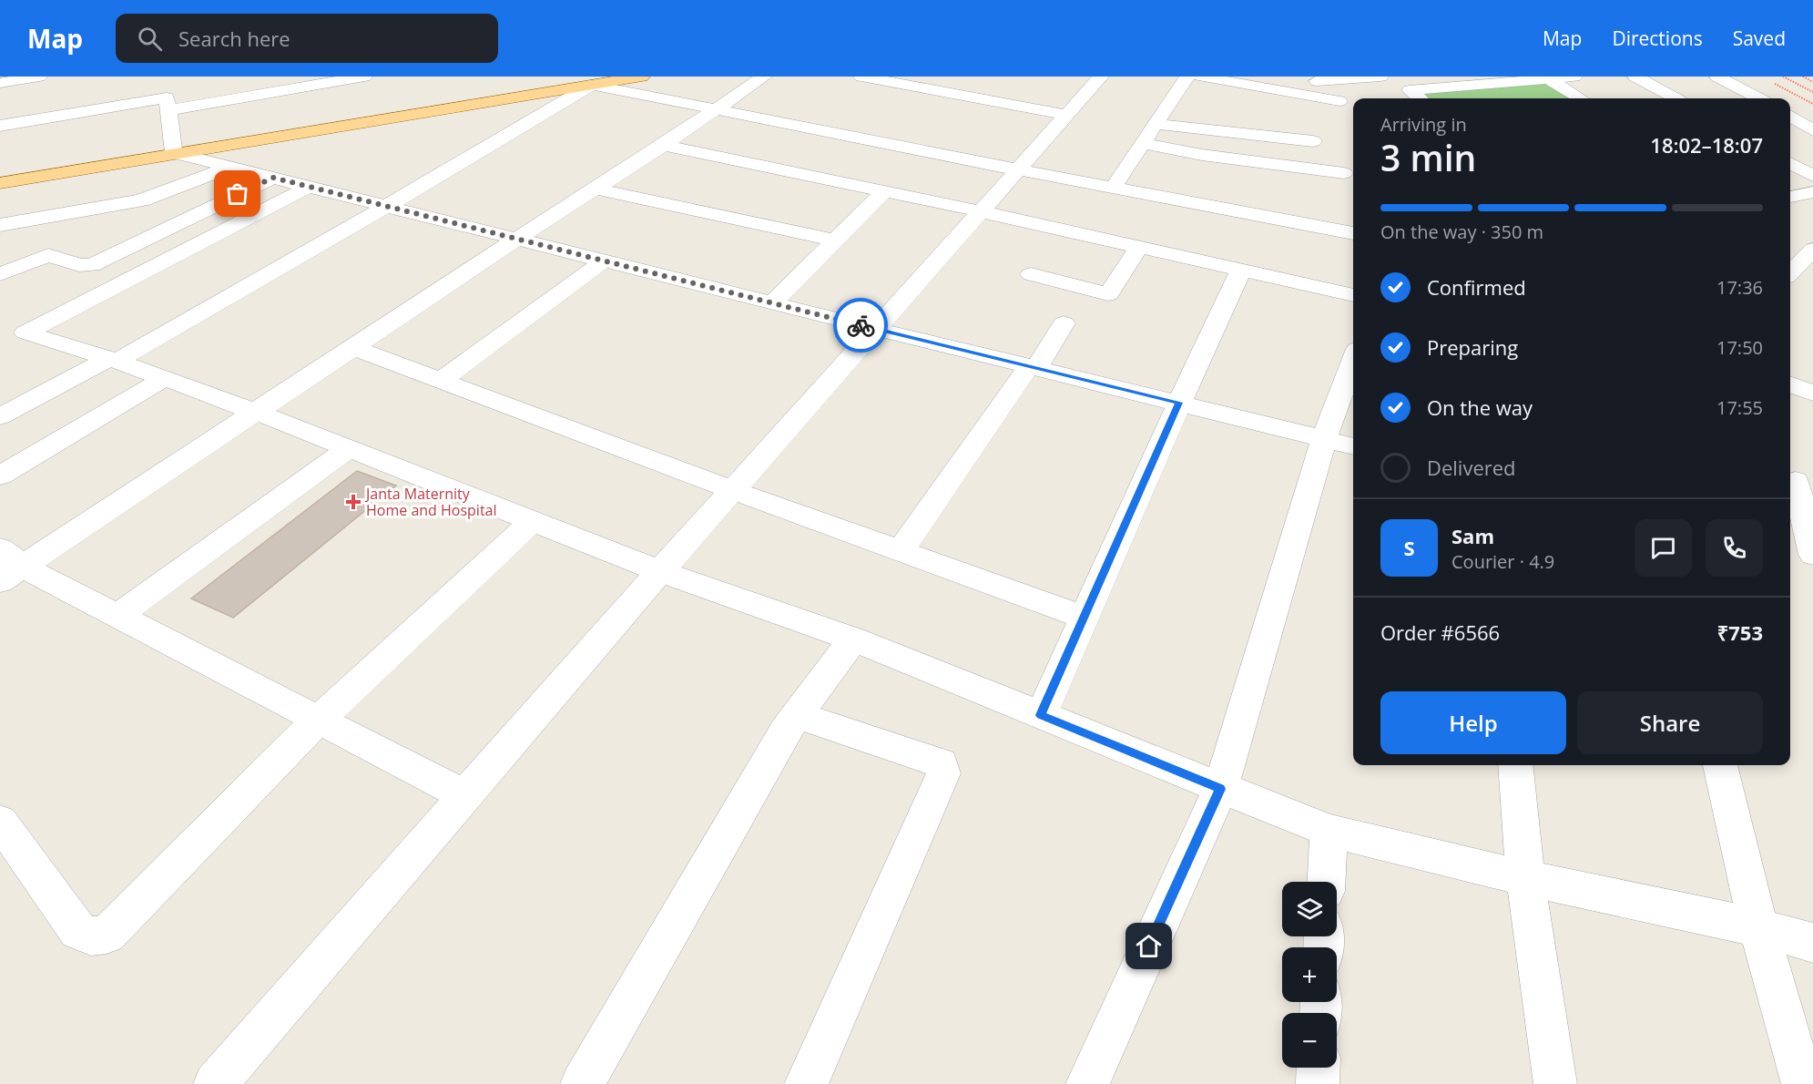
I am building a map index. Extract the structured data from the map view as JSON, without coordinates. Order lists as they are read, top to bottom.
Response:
{
  "places": {
    "health": ["Janta Maternity Home and Hospital"]
  },
  "page": {
    "header": "Map",
    "search": "Search here",
    "nav": ["Map", "Directions", "Saved"],
    "heading": ["3 min", "Arriving in", "18:02–18:07"],
    "panel": [
      "Sam",
      "Courier · 4.9",
      "Order #6566",
      "₹753"
    ],
    "bar": "On the way · 350 m",
    "list": [
      ["Confirmed", "17:36"],
      ["Preparing", "17:50"],
      ["On the way", "17:55"],
      "Delivered"
    ],
    "round": "S",
    "buttons": ["Help", "Share"],
    "map_buttons": ["+", "−"]
  }
}
